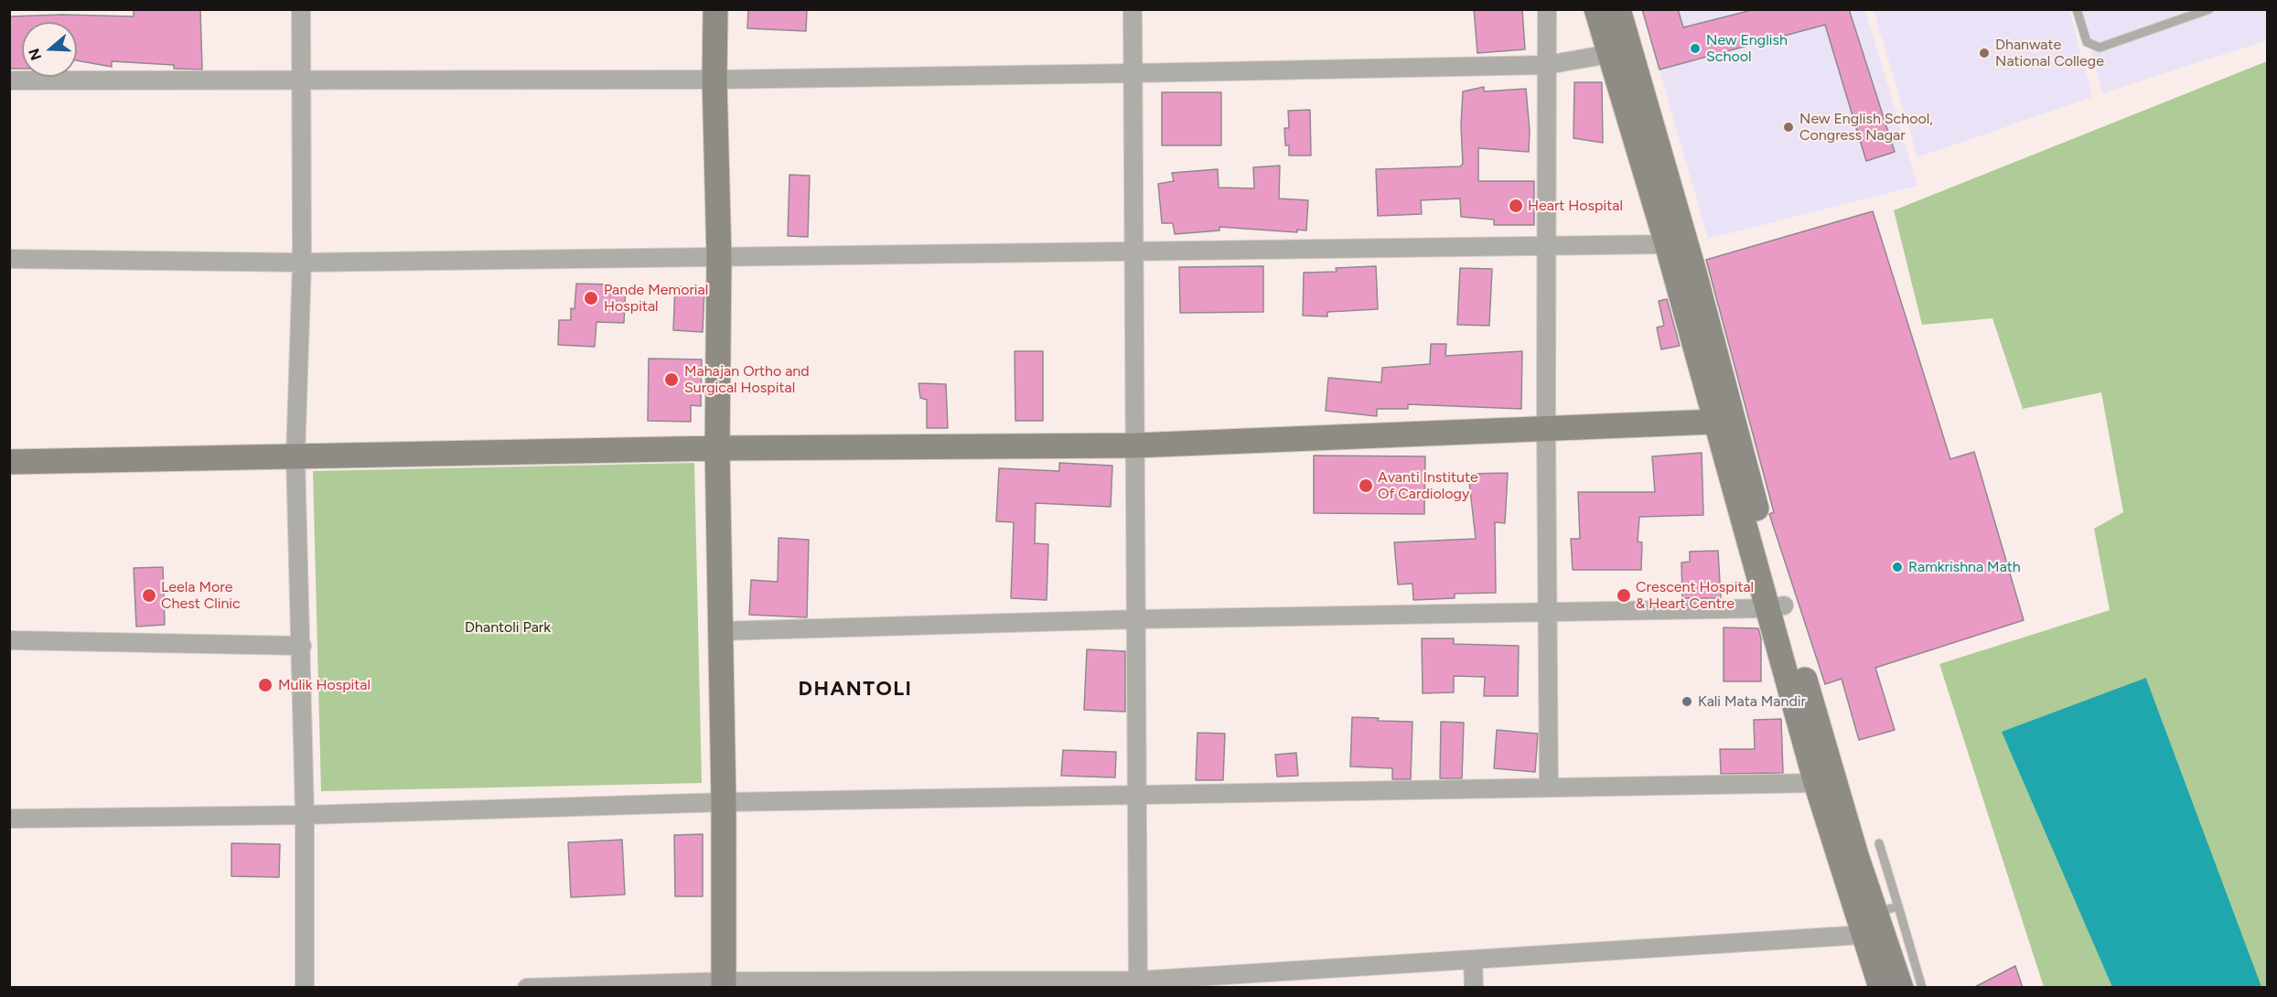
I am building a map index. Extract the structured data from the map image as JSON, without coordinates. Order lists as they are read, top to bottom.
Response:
{
  "districts": ["DHANTOLI"],
  "parks": ["Dhantoli Park"],
  "places": [
    "New English School",
    "Dhanwate National College",
    "New English School, Congress Nagar",
    "Heart Hospital",
    "Pande Memorial Hospital",
    "Mahajan Ortho and Surgical Hospital",
    "Avanti Institute Of Cardiology",
    "Ramkrishna Math",
    "Leela More Chest Clinic",
    "Crescent Hospital & Heart Centre",
    "Mulik Hospital",
    "Kali Mata Mandir"
  ],
  "north": "left"
}
